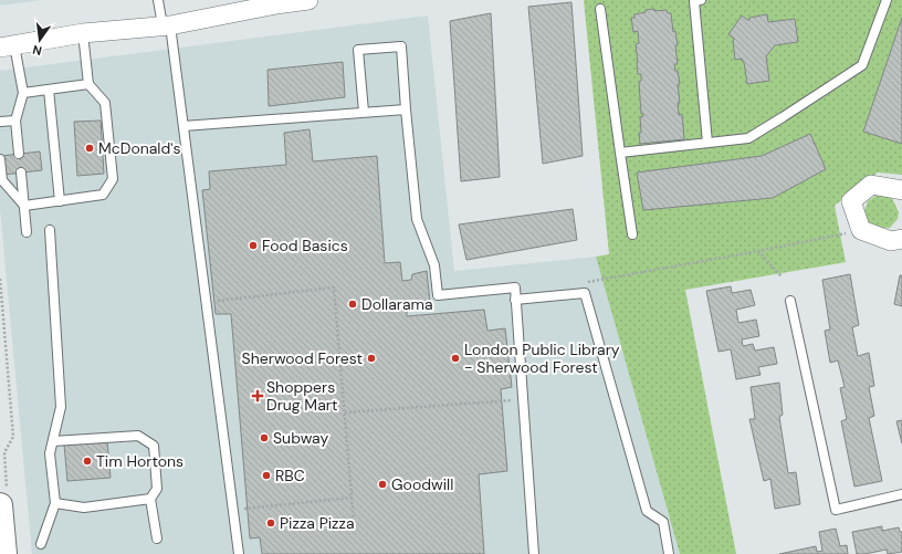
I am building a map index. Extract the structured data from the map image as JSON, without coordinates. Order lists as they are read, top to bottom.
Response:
{
  "places": {
    "other": [
      "McDonald's",
      "Food Basics",
      "Dollarama",
      "Sherwood Forest",
      "London Public Library - Sherwood Forest",
      "Subway",
      "Tim Hortons",
      "RBC",
      "Goodwill",
      "Pizza Pizza"
    ],
    "health": ["Shoppers Drug Mart"]
  },
  "north": "bottom"
}
